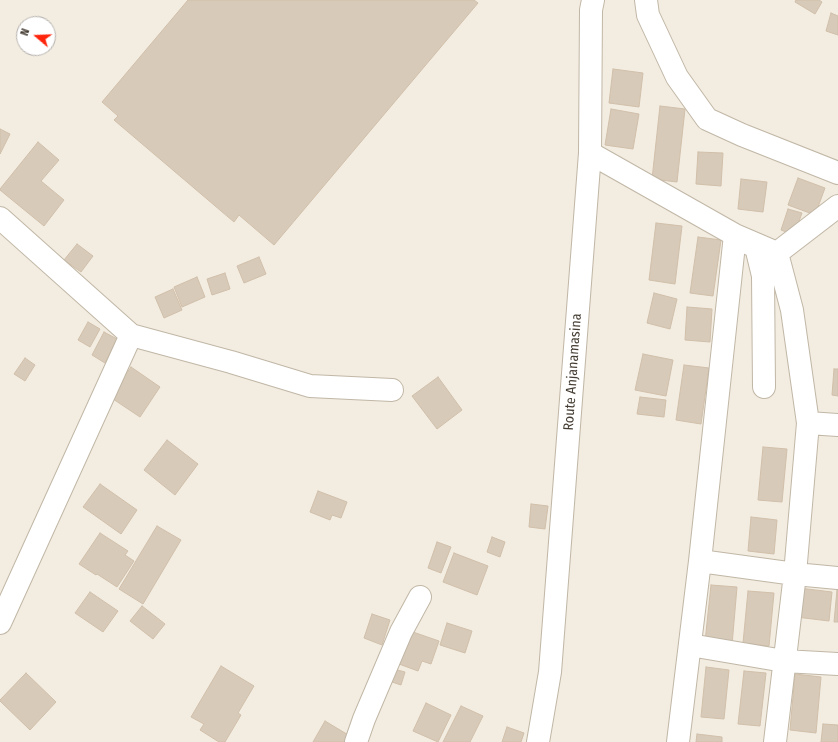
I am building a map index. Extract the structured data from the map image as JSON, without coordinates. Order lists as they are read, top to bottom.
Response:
{
  "streets": {
    "street": ["Route Anjanamasina"]
  },
  "north": "left"
}
